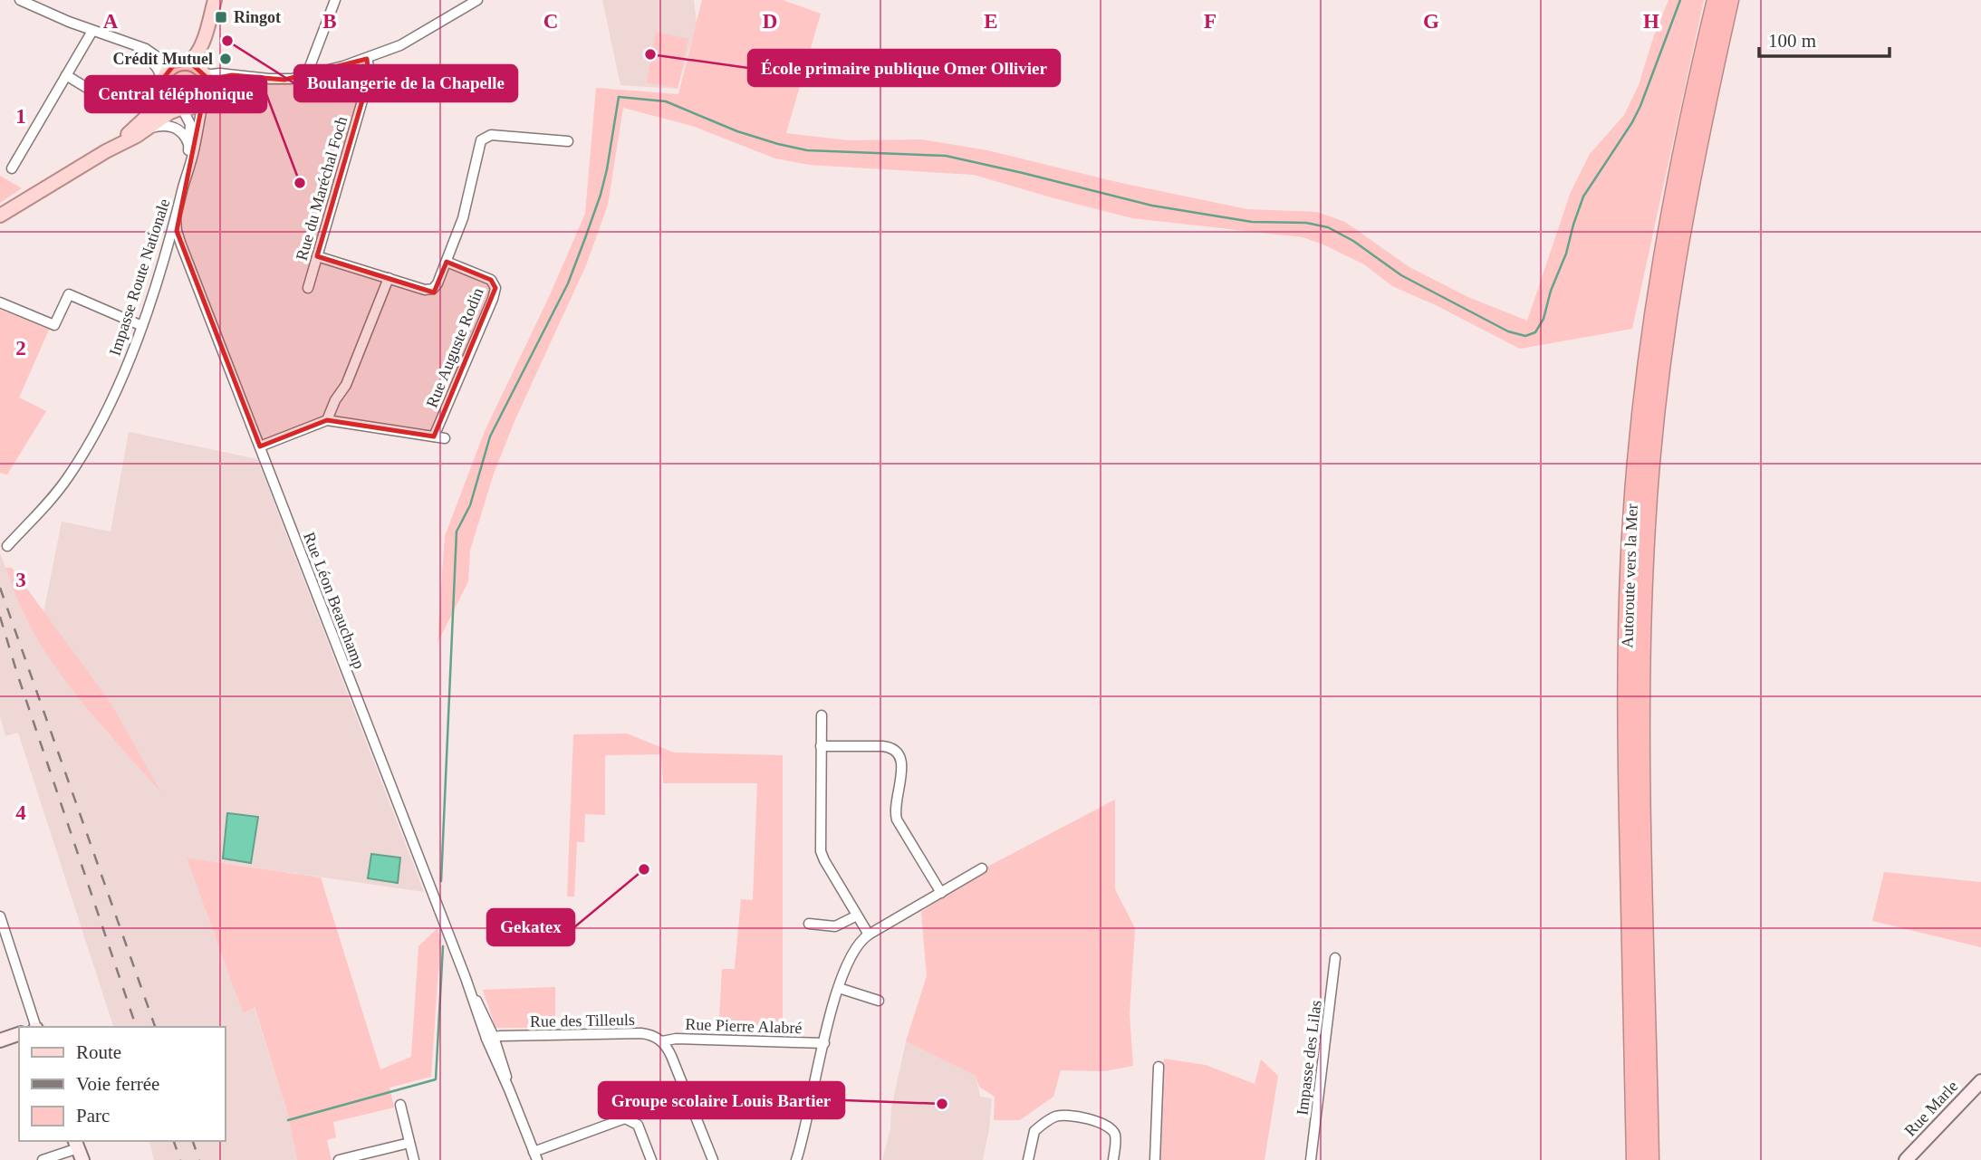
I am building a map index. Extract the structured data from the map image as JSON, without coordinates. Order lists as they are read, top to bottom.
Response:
{
  "streets": {
    "highway": ["Autoroute vers la Mer"],
    "main road": ["Rue Marle"],
    "street": [
      "Rue du Maréchal Foch",
      "Impasse Route Nationale",
      "Rue Auguste Rodin",
      "Rue Léon Beauchamp",
      "Rue des Tilleuls",
      "Rue Pierre Alabré",
      "Impasse des Lilas"
    ]
  },
  "crossings": [
    ["Impasse Route Nationale", "Rue Léon Beauchamp"],
    ["Rue Léon Beauchamp", "Rue des Tilleuls"],
    ["Rue des Tilleuls", "Rue Pierre Alabré"]
  ],
  "places": {
    "transit": ["Ringot"],
    "other": [
      "Boulangerie de la Chapelle",
      "École primaire publique Omer Ollivier",
      "Crédit Mutuel",
      "Central téléphonique",
      "Gekatex",
      "Groupe scolaire Louis Bartier"
    ]
  },
  "legend": ["Route", "Voie ferrée", "Parc"],
  "scale_bar": "100 m",
  "grid": {
    "columns": [
      "A",
      "B",
      "C",
      "D",
      "E",
      "F",
      "G",
      "H"
    ],
    "rows": [
      "1",
      "2",
      "3",
      "4"
    ]
  }
}
